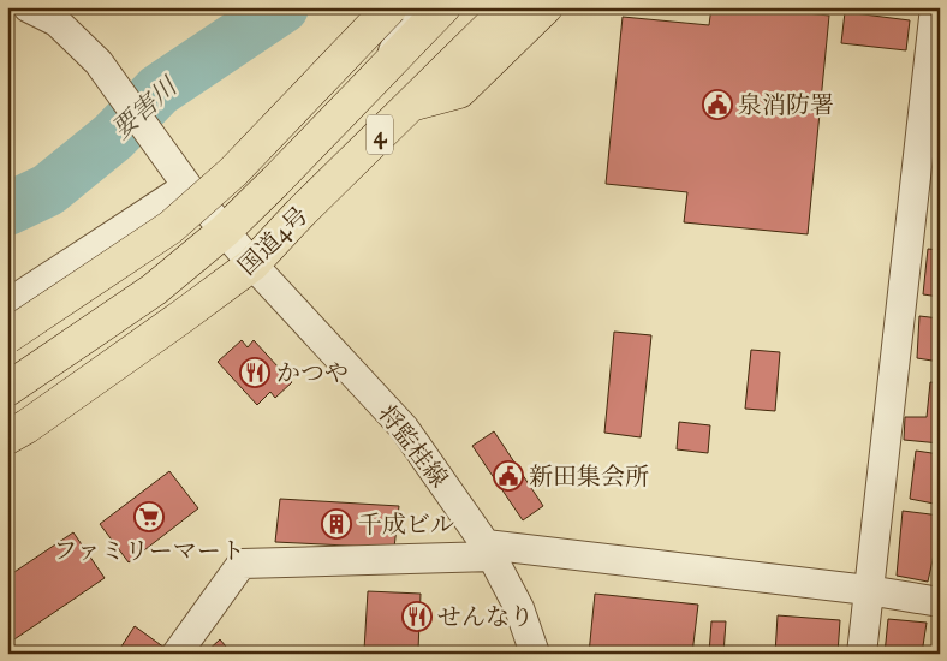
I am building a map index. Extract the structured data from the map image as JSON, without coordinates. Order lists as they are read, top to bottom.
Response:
{
  "streets": {
    "main road": ["4", "国道4号"],
    "street": ["将監桂線"]
  },
  "crossings": [
    ["国道4号", "将監桂線"]
  ],
  "water": ["要害川"],
  "places": {
    "public building": ["泉消防署", "新田集会所"],
    "restaurant": ["かつや", "せんなり"],
    "supermarket": ["ファミリーマート"],
    "building": ["千成ビル"]
  }
}
